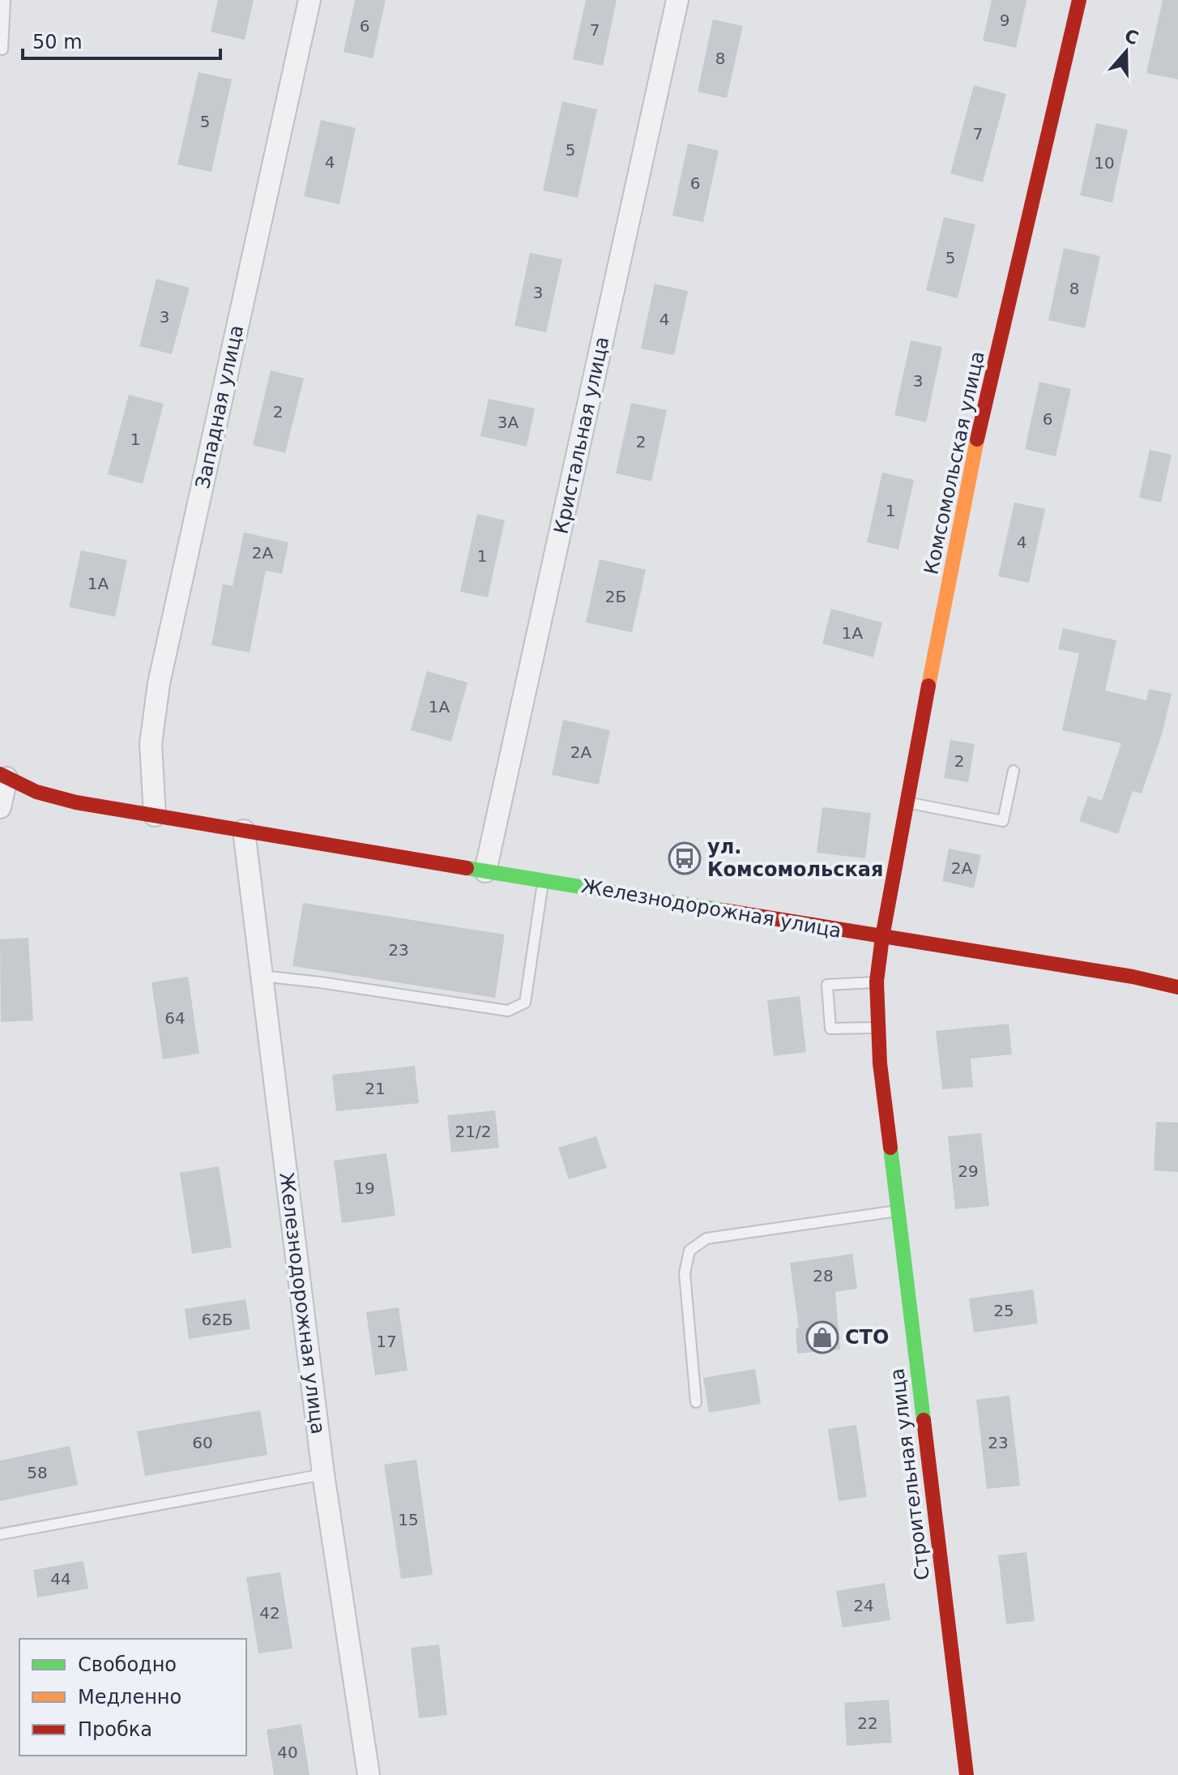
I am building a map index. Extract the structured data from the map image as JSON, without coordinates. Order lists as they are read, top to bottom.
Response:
{
  "streets": {
    "street": [
      "Западная улица",
      "Кристальная улица",
      "Комсомольская улица",
      "Железнодорожная улица",
      "Строительная улица"
    ]
  },
  "crossings": [
    ["Западная улица", "Железнодорожная улица"],
    ["Кристальная улица", "Железнодорожная улица"],
    ["Комсомольская улица", "Железнодорожная улица"],
    ["Комсомольская улица", "Строительная улица"],
    ["Железнодорожная улица", "Строительная улица"]
  ],
  "places": {
    "bus stop": ["ул. Комсомольская"],
    "shop": ["СТО"]
  },
  "house_numbers": [
    "9",
    "6",
    "7",
    "8",
    "5",
    "7",
    "5",
    "4",
    "10",
    "6",
    "5",
    "8",
    "3",
    "3",
    "4",
    "3",
    "2",
    "6",
    "3А",
    "1",
    "2",
    "1",
    "4",
    "2А",
    "1",
    "1А",
    "2Б",
    "1А",
    "1А",
    "2А",
    "2",
    "2А",
    "23",
    "64",
    "21",
    "21/2",
    "29",
    "19",
    "28",
    "25",
    "62Б",
    "17",
    "60",
    "23",
    "58",
    "15",
    "44",
    "24",
    "42",
    "22",
    "40"
  ],
  "legend": ["Свободно", "Медленно", "Пробка"],
  "scale_bar": "50 m",
  "north": "top"
}
